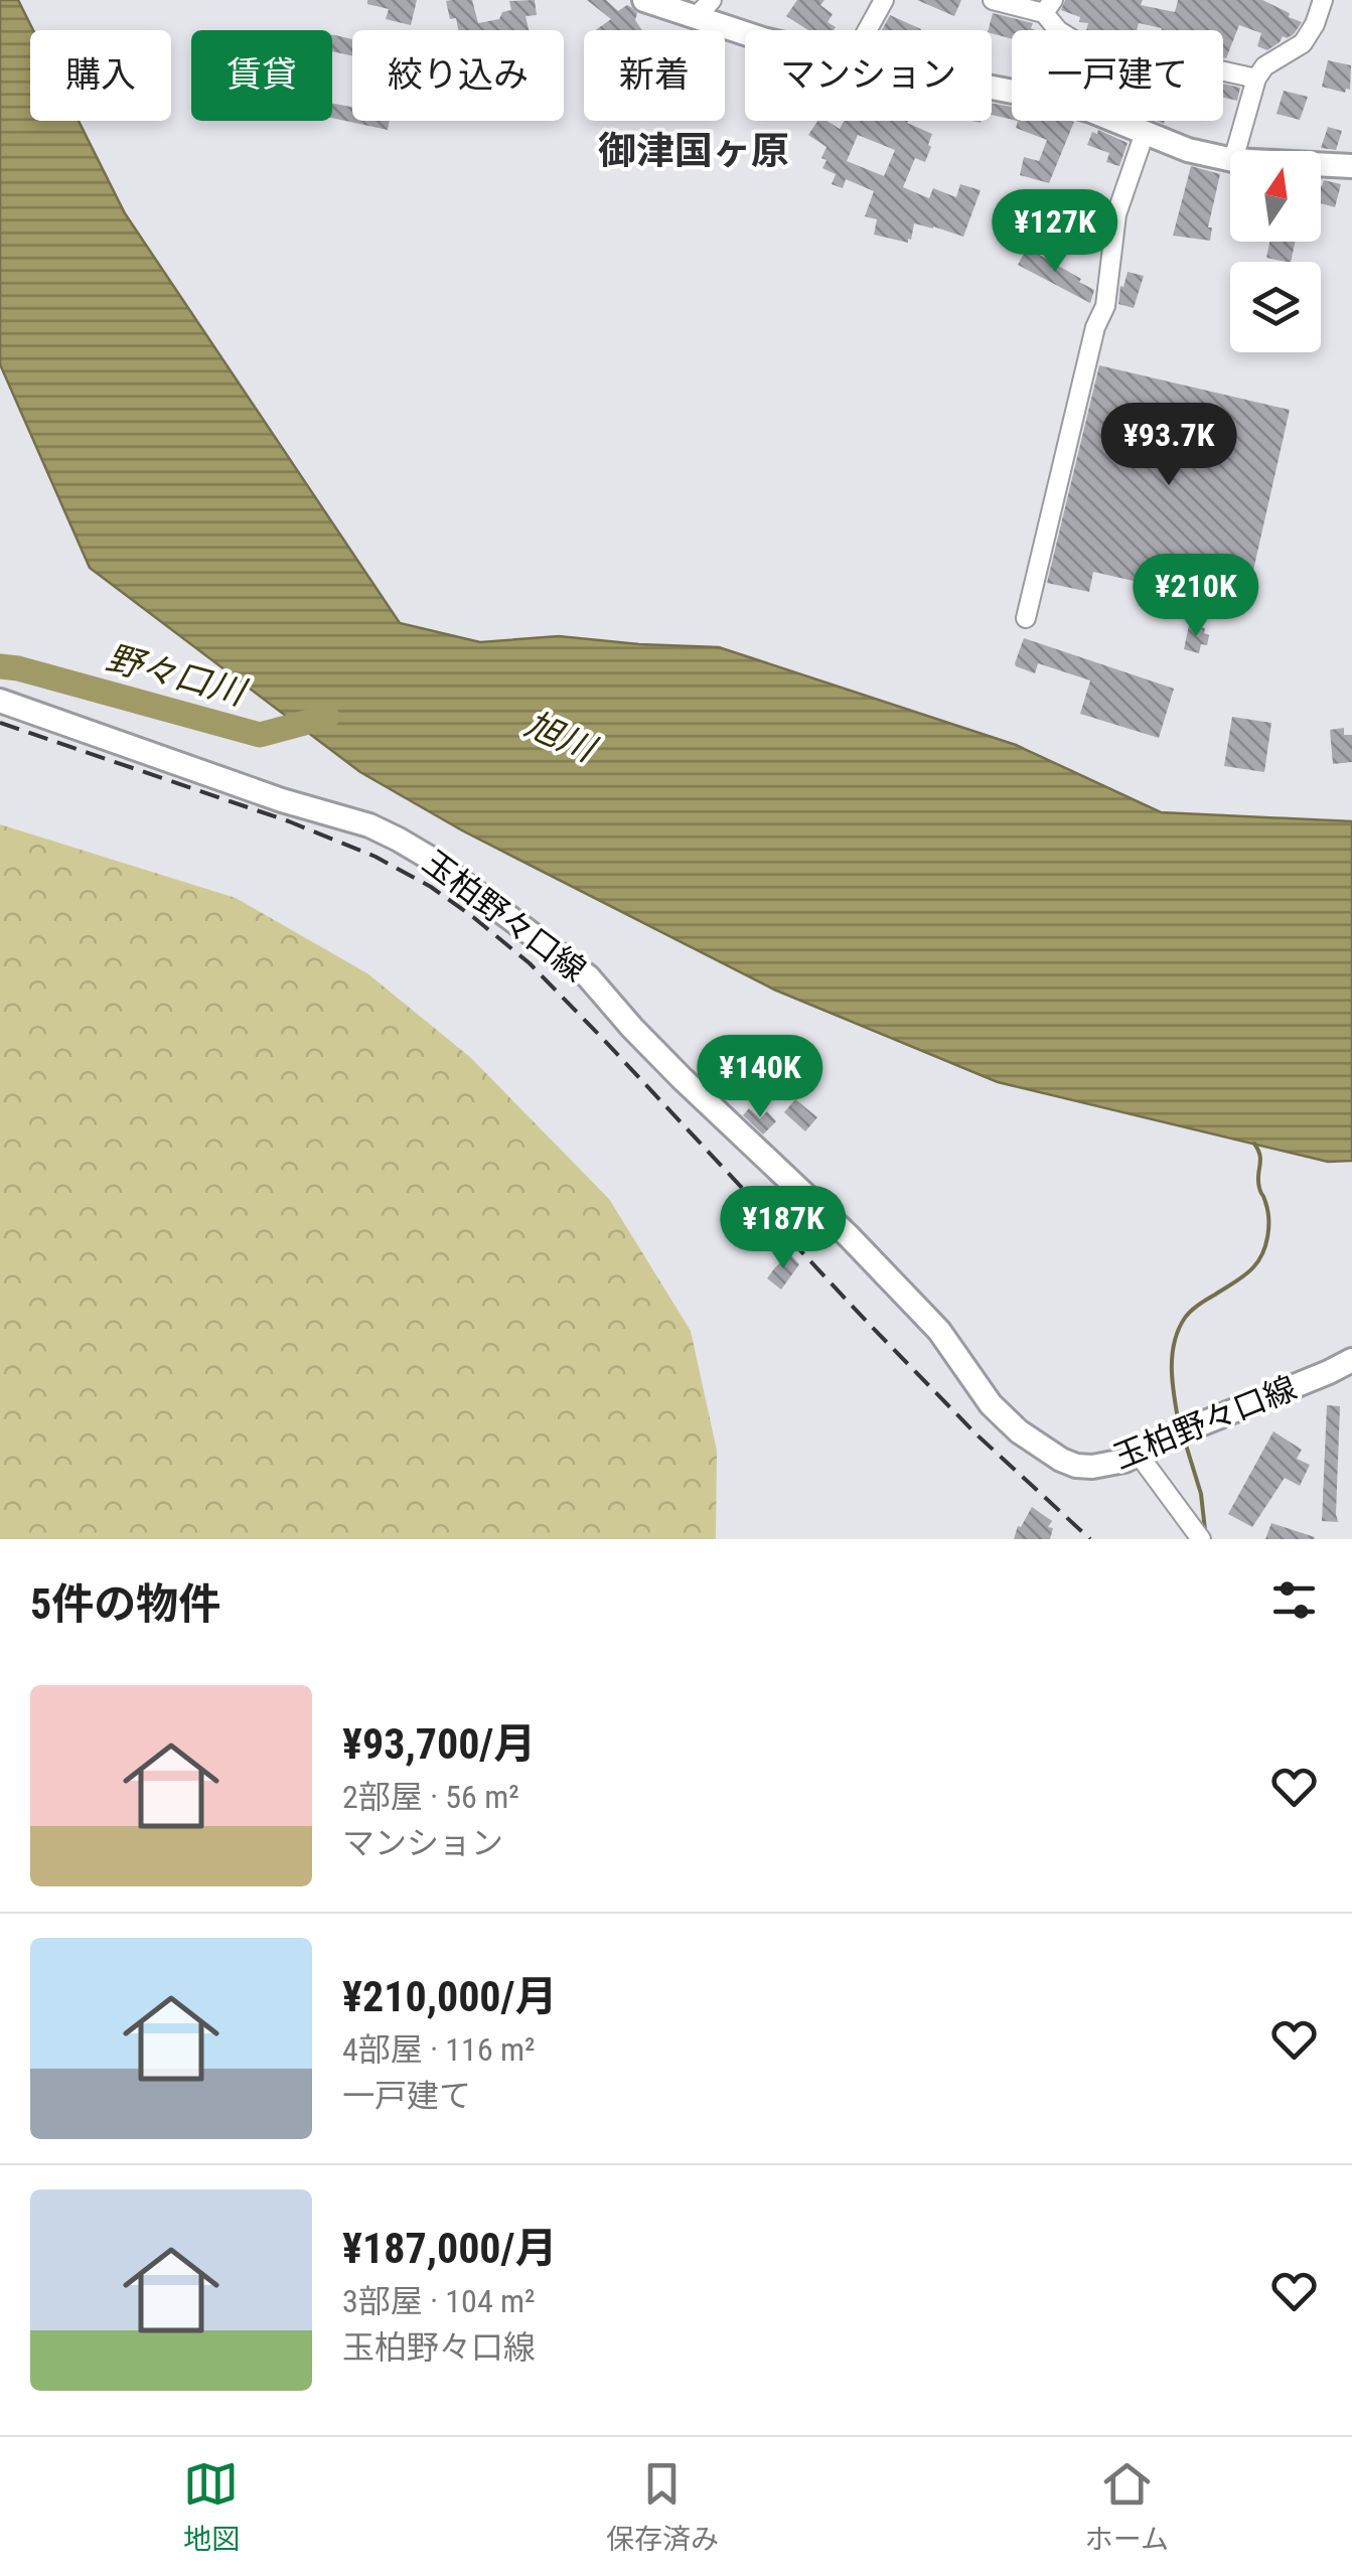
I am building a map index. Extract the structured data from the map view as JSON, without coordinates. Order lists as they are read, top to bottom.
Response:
{
  "streets": {
    "main road": ["玉柏野々口線"]
  },
  "districts": ["御津国ヶ原"],
  "water": ["野々口川", "旭川"],
  "north": "top",
  "page": {
    "chip": [
      "購入",
      "賃貸",
      "絞り込み",
      "新着",
      "マンション",
      "一戸建て"
    ],
    "price": [
      "¥127K",
      "¥93.7K",
      "¥210K",
      "¥140K",
      "¥187K"
    ],
    "heading": "5件の物件",
    "list": [
      {
        "name": "¥93,700/月",
        "note": "2部屋 · 56 m² · マンション"
      },
      {
        "name": "¥210,000/月",
        "note": "4部屋 · 116 m² · 一戸建て"
      },
      {
        "name": "¥187,000/月",
        "note": "3部屋 · 104 m² · 玉柏野々口線"
      }
    ],
    "tabs": ["地図", "保存済み", "ホーム"]
  }
}
